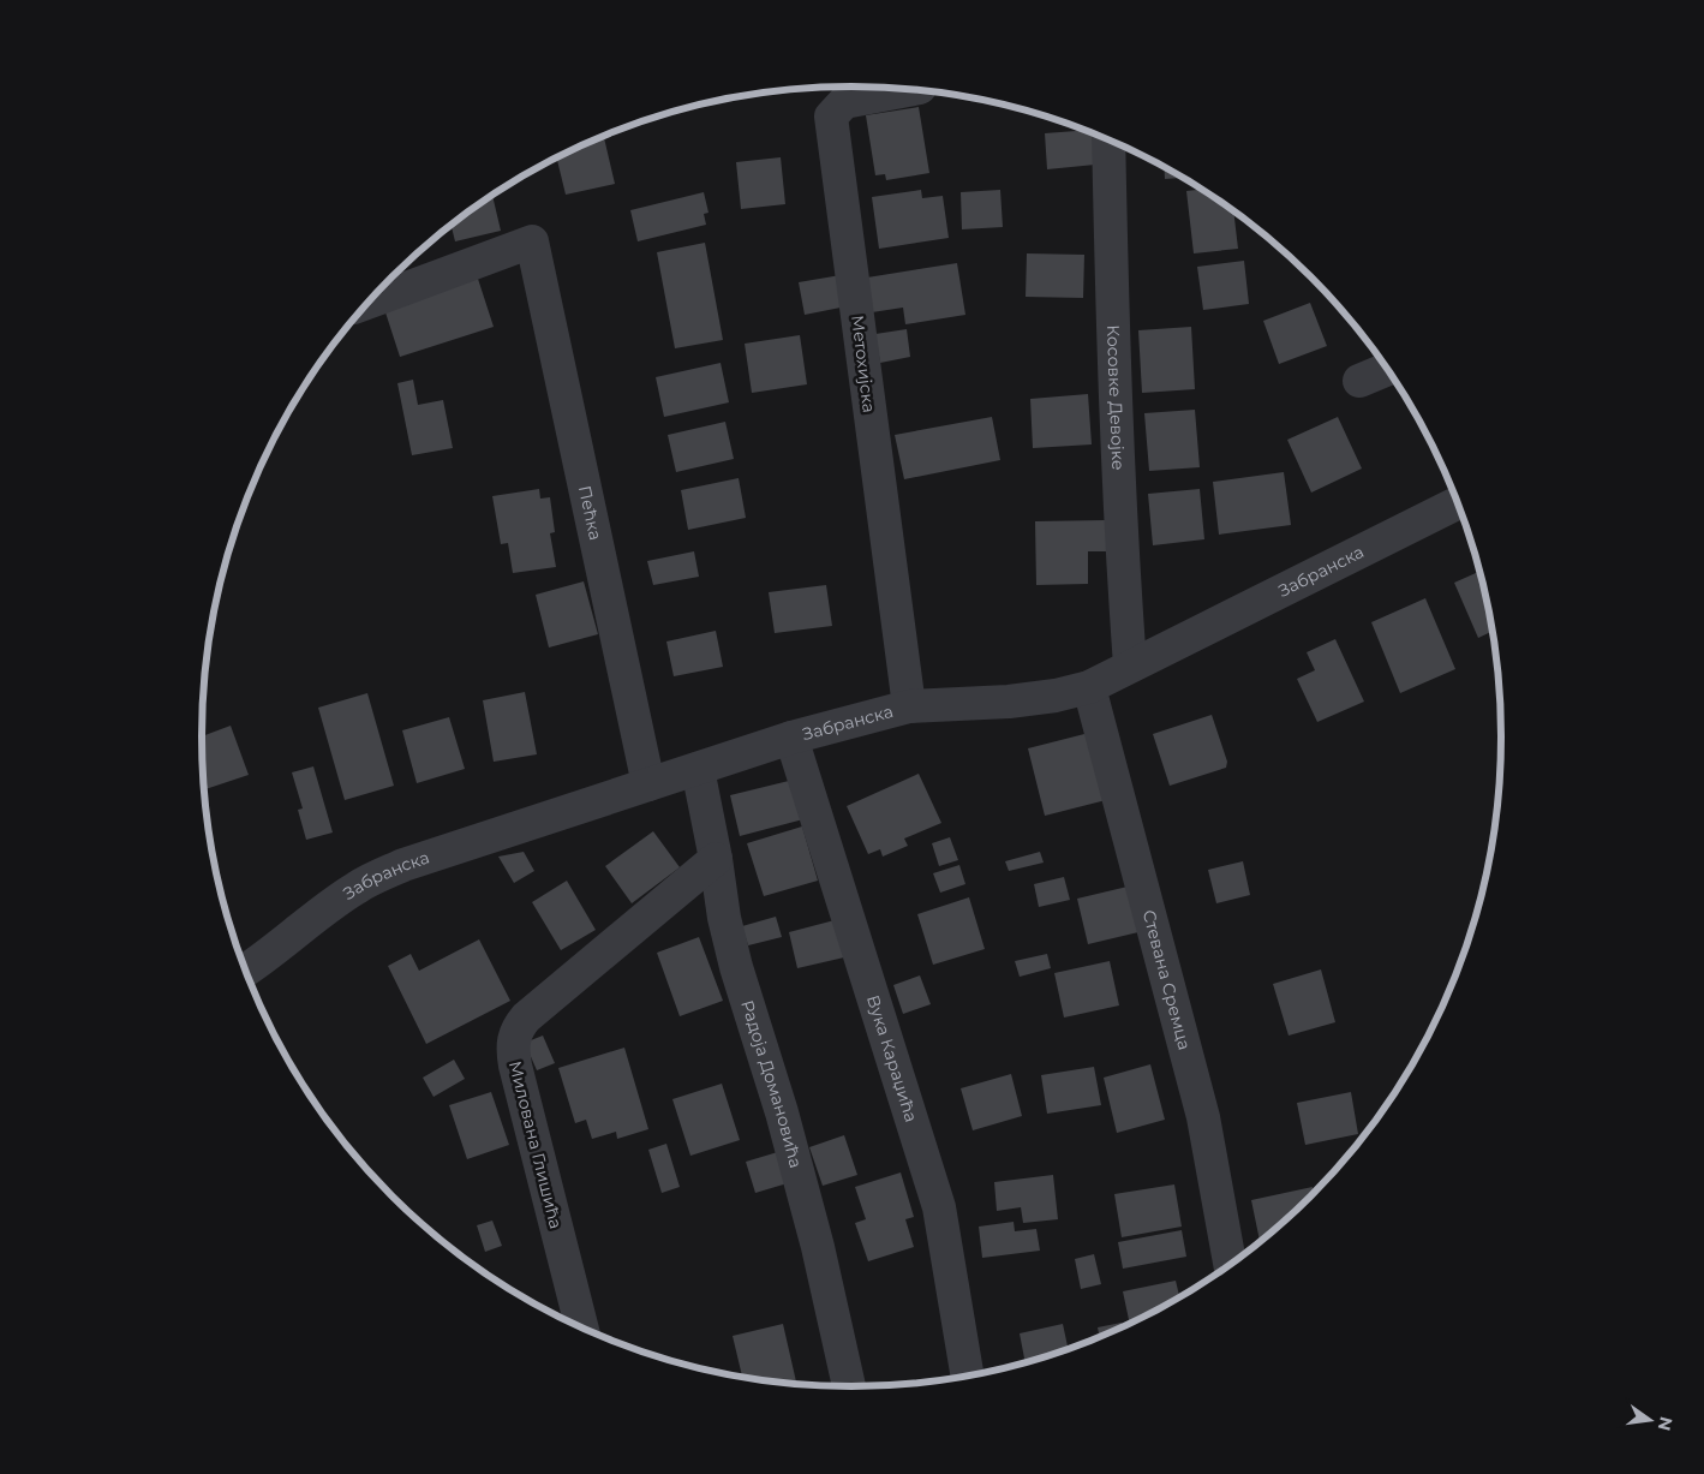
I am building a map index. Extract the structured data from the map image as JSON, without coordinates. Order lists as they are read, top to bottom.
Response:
{
  "streets": {
    "street": [
      "Метохијска",
      "Косовке Девојке",
      "Пећка",
      "Забранска",
      "Стевана Сремца",
      "Вука Караџића",
      "Радоја Домановића",
      "Милована Глишића"
    ]
  },
  "crossings": [
    ["Метохијска", "Забранска"],
    ["Косовке Девојке", "Забранска"],
    ["Пећка", "Забранска"],
    ["Забранска", "Стевана Сремца"],
    ["Забранска", "Вука Караџића"],
    ["Забранска", "Радоја Домановића"],
    ["Радоја Домановића", "Милована Глишића"]
  ],
  "north": "right"
}
